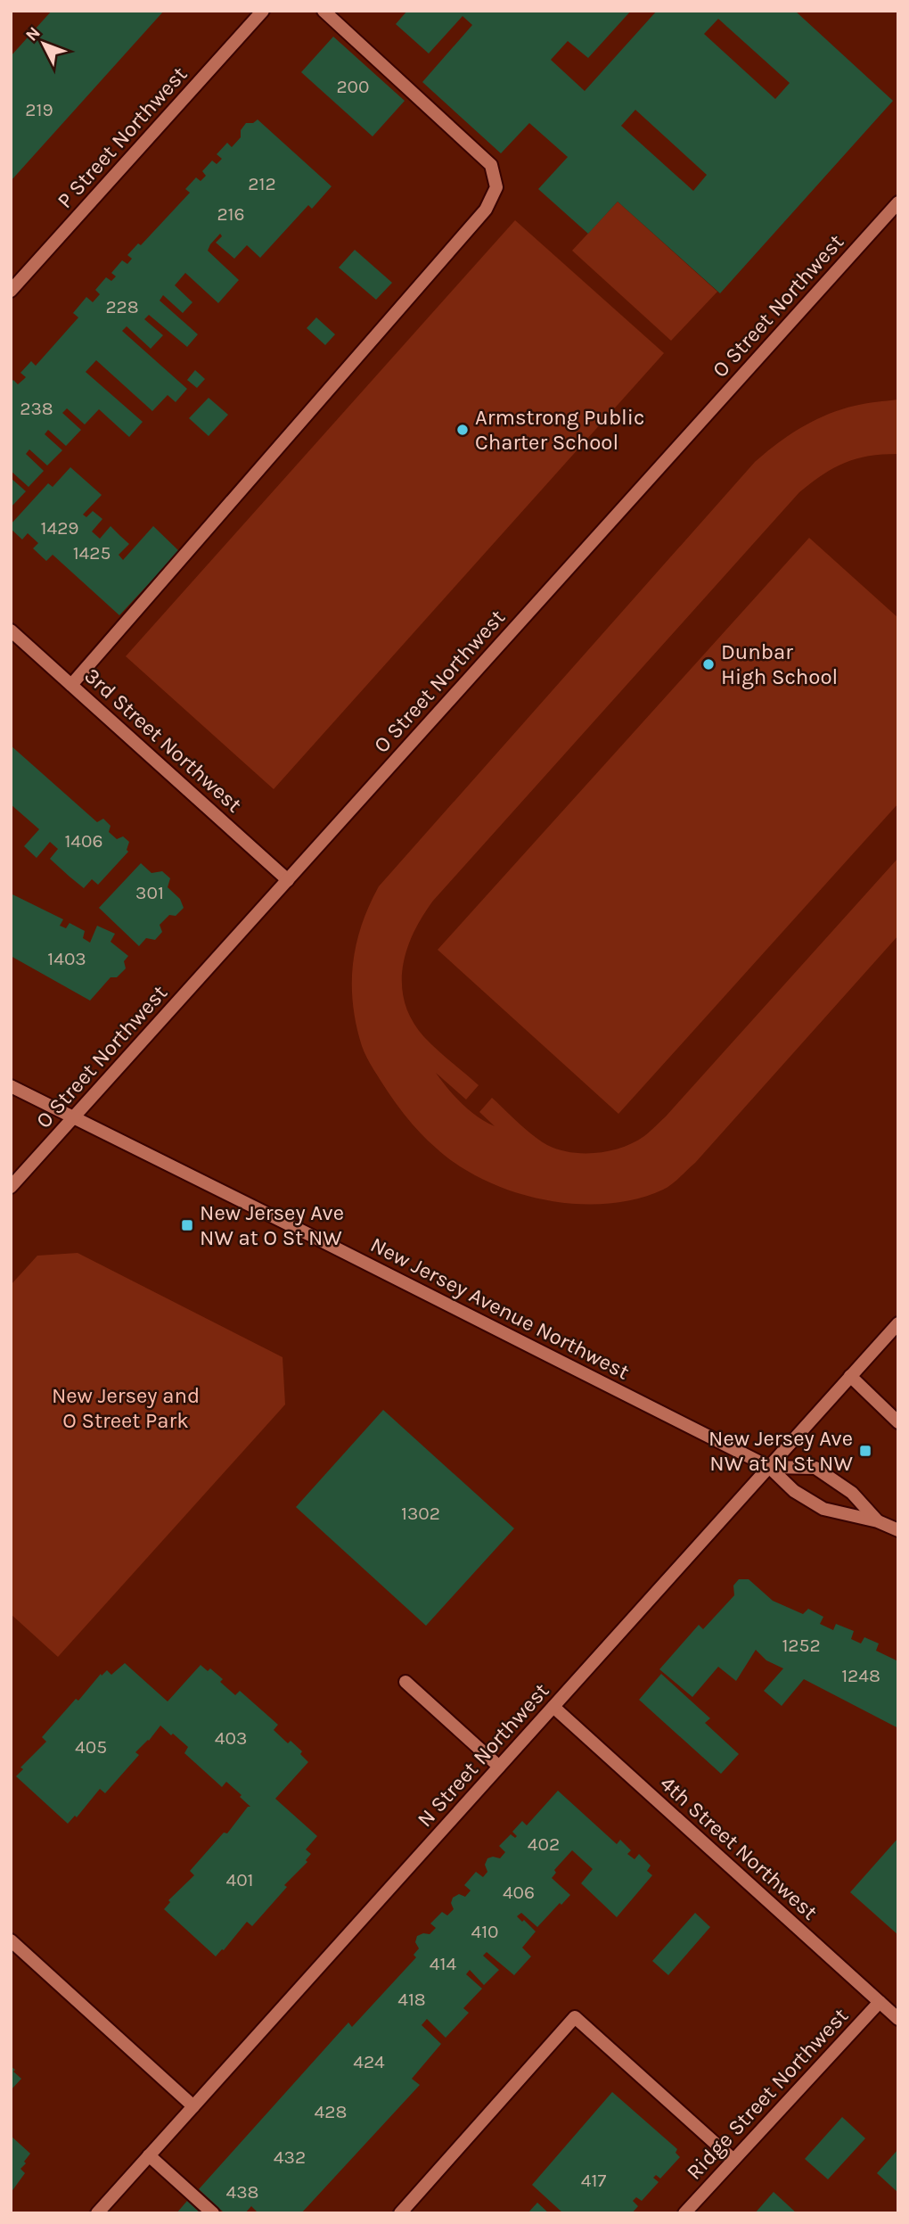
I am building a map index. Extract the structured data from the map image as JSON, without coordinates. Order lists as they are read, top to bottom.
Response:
{
  "streets": {
    "street": [
      "P Street Northwest",
      "O Street Northwest",
      "3rd Street Northwest",
      "New Jersey Avenue Northwest",
      "N Street Northwest",
      "4th Street Northwest",
      "Ridge Street Northwest"
    ]
  },
  "crossings": [
    ["O Street Northwest", "3rd Street Northwest"],
    ["O Street Northwest", "New Jersey Avenue Northwest"],
    ["New Jersey Avenue Northwest", "N Street Northwest"],
    ["N Street Northwest", "4th Street Northwest"],
    ["4th Street Northwest", "Ridge Street Northwest"]
  ],
  "parks": ["New Jersey and O Street Park"],
  "places": {
    "other": ["Armstrong Public Charter School", "Dunbar High School"],
    "transit": ["New Jersey Ave NW at O St NW", "New Jersey Ave NW at N St NW"]
  },
  "house_numbers": [
    "200",
    "219",
    "212",
    "216",
    "228",
    "238",
    "1429",
    "1425",
    "1406",
    "301",
    "1403",
    "1302",
    "1252",
    "1248",
    "403",
    "405",
    "402",
    "401",
    "406",
    "410",
    "414",
    "418",
    "424",
    "428",
    "432",
    "417",
    "438"
  ],
  "north": "top left"
}
